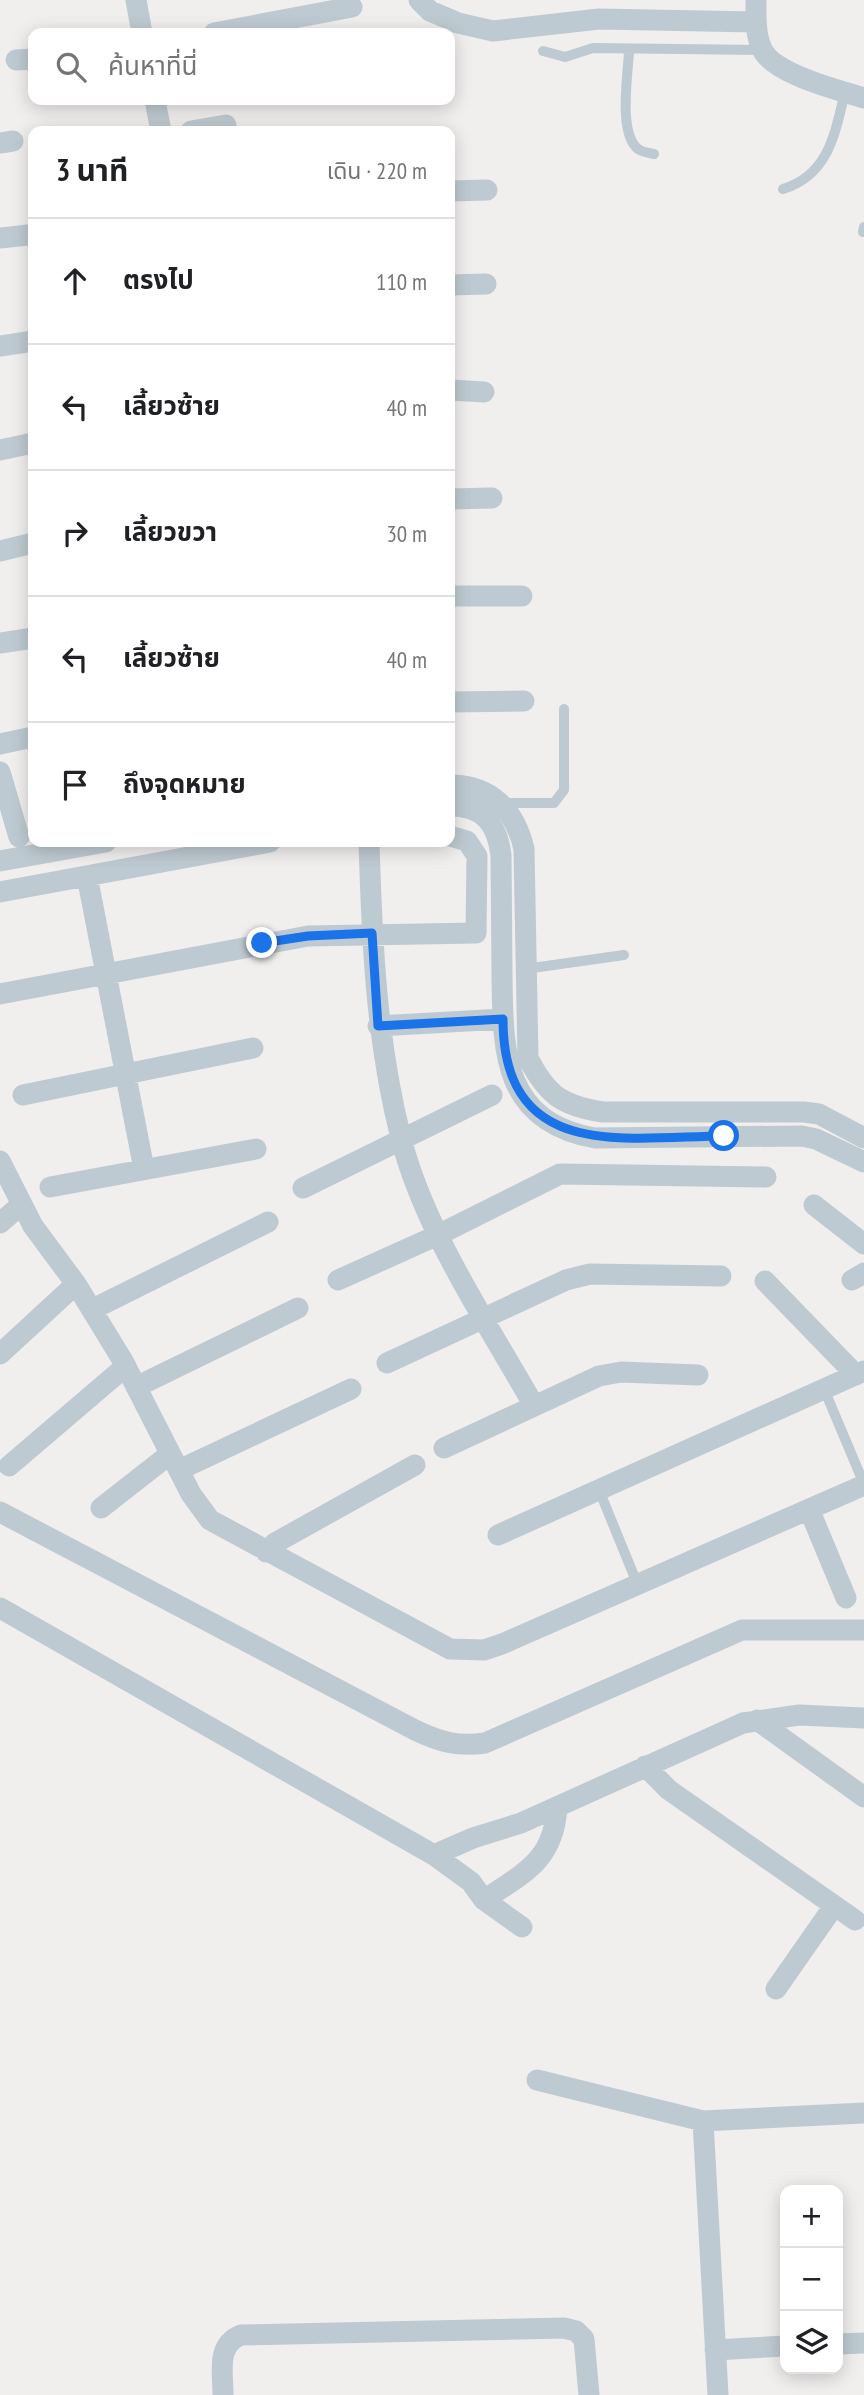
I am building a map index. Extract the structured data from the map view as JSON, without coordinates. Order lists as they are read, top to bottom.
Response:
{
  "page": {
    "search": "ค้นหาที่นี่",
    "heading": ["3 นาที", "เดิน · 220 m"],
    "list": [
      ["ตรงไป", "110 m"],
      ["เลี้ยวซ้าย", "40 m"],
      ["เลี้ยวขวา", "30 m"],
      ["เลี้ยวซ้าย", "40 m"],
      "ถึงจุดหมาย"
    ],
    "map_buttons": ["+", "−"]
  }
}
